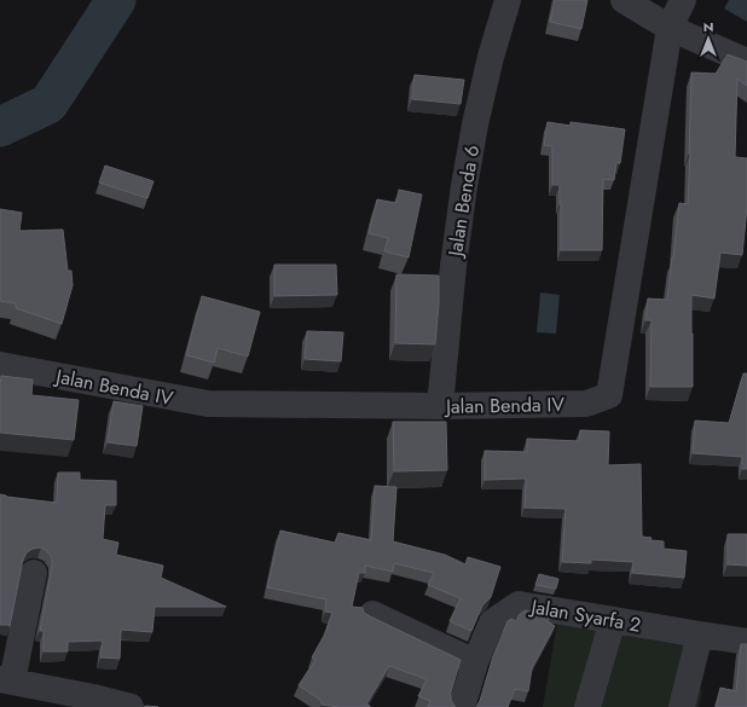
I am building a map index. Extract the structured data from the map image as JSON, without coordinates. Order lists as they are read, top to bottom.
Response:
{
  "streets": {
    "street": ["Jalan Benda 6", "Jalan Benda IV", "Jalan Syarfa 2"]
  },
  "crossings": [
    ["Jalan Benda 6", "Jalan Benda IV"]
  ],
  "north": "top"
}
